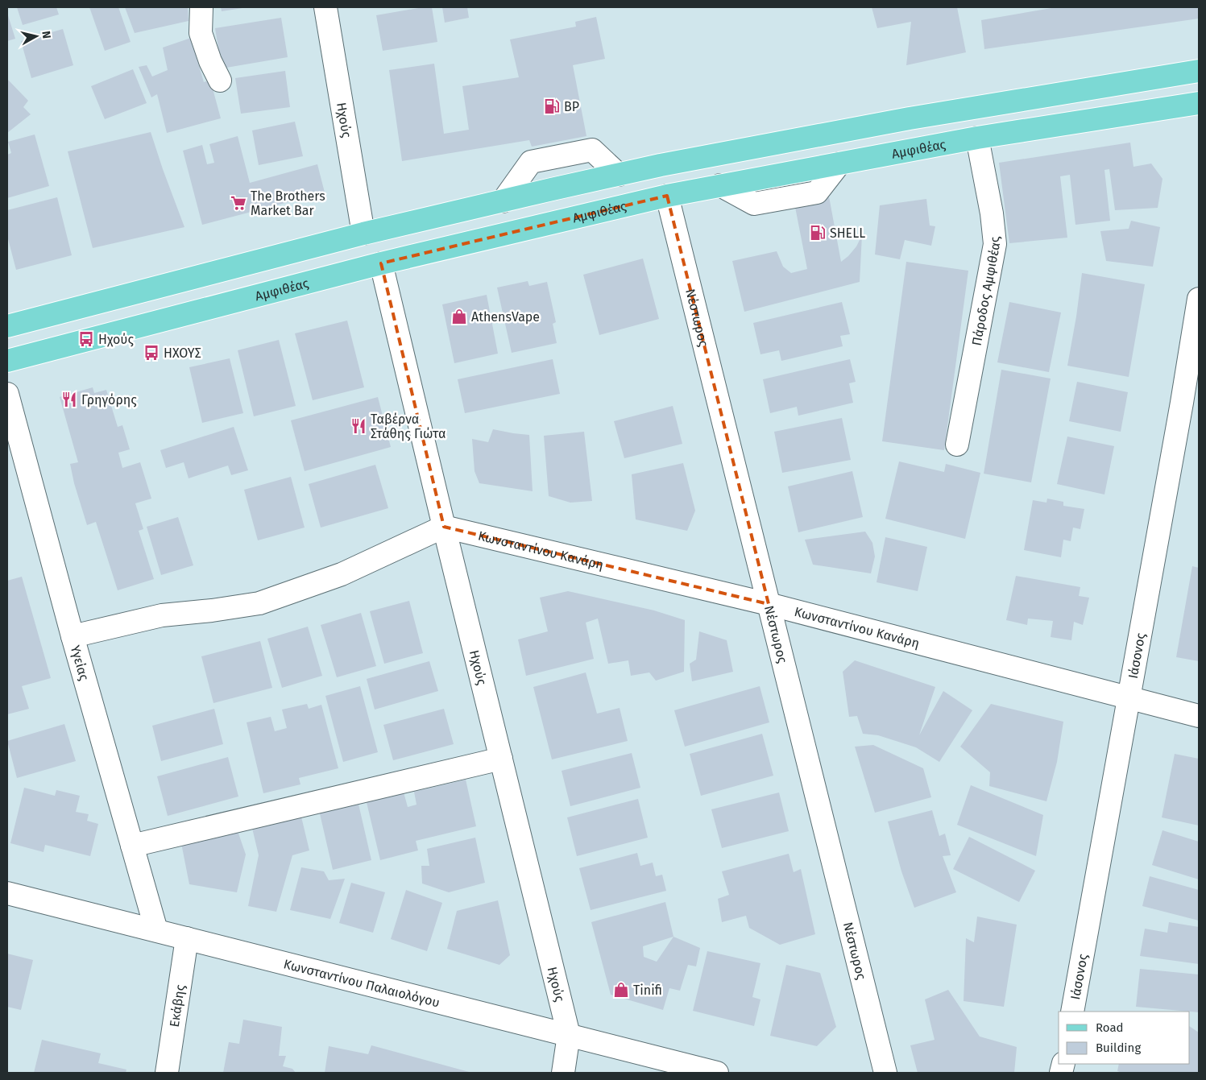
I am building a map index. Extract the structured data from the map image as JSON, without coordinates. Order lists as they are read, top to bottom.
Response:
{
  "streets": {
    "main road": ["Αμφιθέας"],
    "street": [
      "Ηχούς",
      "Πάροδος Αμφιθέας",
      "Νέστωρος",
      "Κωνσταντίνου Κανάρη",
      "Ιάσονος",
      "Υγείας",
      "Κωνσταντίνου Παλαιολόγου",
      "Εκάβης"
    ]
  },
  "crossings": [
    ["Ηχούς", "Αμφιθέας"],
    ["Ηχούς", "Κωνσταντίνου Κανάρη"],
    ["Ηχούς", "Κωνσταντίνου Παλαιολόγου"],
    ["Αμφιθέας", "Πάροδος Αμφιθέας"],
    ["Αμφιθέας", "Νέστωρος"],
    ["Νέστωρος", "Κωνσταντίνου Κανάρη"],
    ["Κωνσταντίνου Κανάρη", "Ιάσονος"],
    ["Υγείας", "Κωνσταντίνου Παλαιολόγου"],
    ["Κωνσταντίνου Παλαιολόγου", "Εκάβης"]
  ],
  "places": {
    "fuel station": ["BP", "SHELL"],
    "supermarket": ["The Brothers Market Bar"],
    "shop": ["AthensVape", "Tinifi"],
    "bus stop": ["Ηχούς", "ΗΧΟΥΣ"],
    "restaurant": ["Γρηγόρης", "Ταβέρνα Στάθης Γιώτα"]
  },
  "legend": ["Road", "Building"],
  "north": "right"
}
